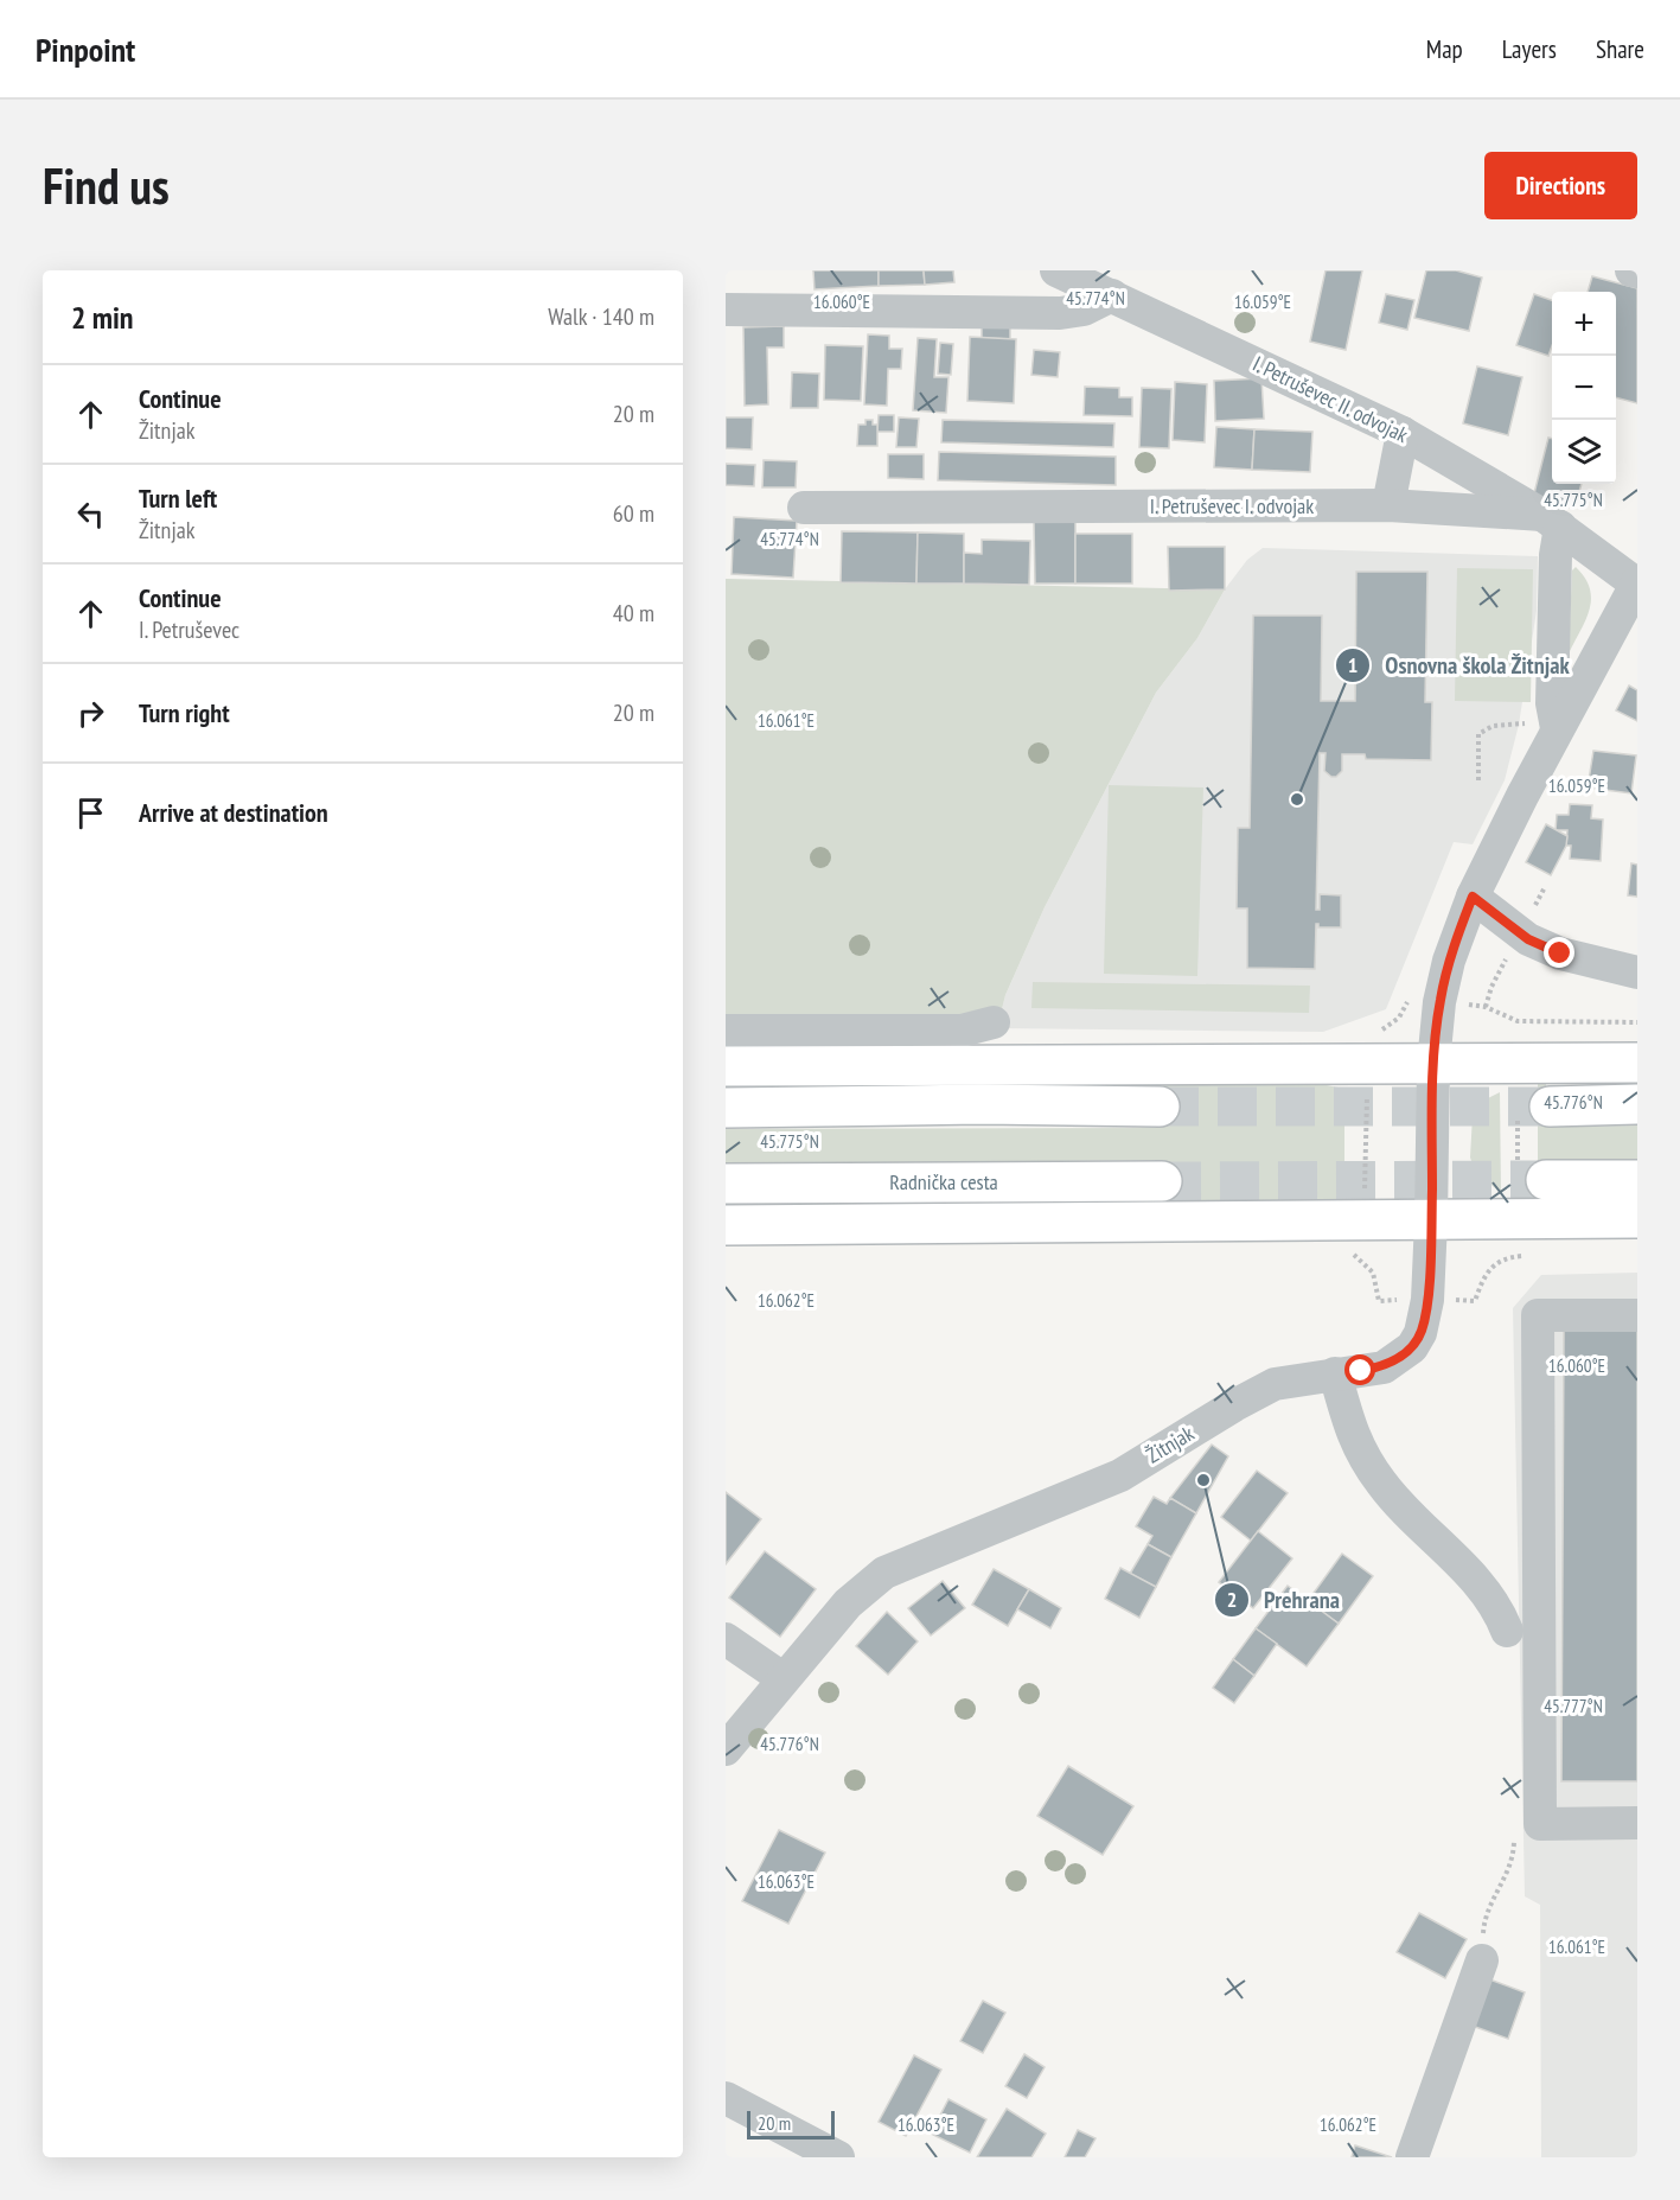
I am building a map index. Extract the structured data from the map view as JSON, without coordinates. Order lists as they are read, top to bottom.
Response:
{
  "streets": {
    "main road": ["Radnička cesta"],
    "street": ["I. Petruševec II. odvojak", "I. Petruševec I. odvojak", "Žitnjak"]
  },
  "crossings": [
    ["I. Petruševec II. odvojak", "I. Petruševec I. odvojak"]
  ],
  "places": ["Osnovna škola Žitnjak", "Prehrana"],
  "scale_bar": "20 m",
  "page": {
    "header": "Pinpoint",
    "nav": ["Map", "Layers", "Share"],
    "buttons": "Directions",
    "title": "Find us",
    "heading": ["2 min", "Walk · 140 m"],
    "map_buttons": ["+", "−"],
    "list": [
      ["Continue", "Žitnjak", "20 m"],
      ["Turn left", "Žitnjak", "60 m"],
      ["Continue", "I. Petruševec", "40 m"],
      ["Turn right", "20 m"],
      "Arrive at destination"
    ],
    "scale": "20 m"
  },
  "coordinates": [
    "45.774°N",
    "16.060°E",
    "16.059°E",
    "45.775°N",
    "16.061°E",
    "45.776°N",
    "16.062°E",
    "45.777°N",
    "16.063°E"
  ]
}
